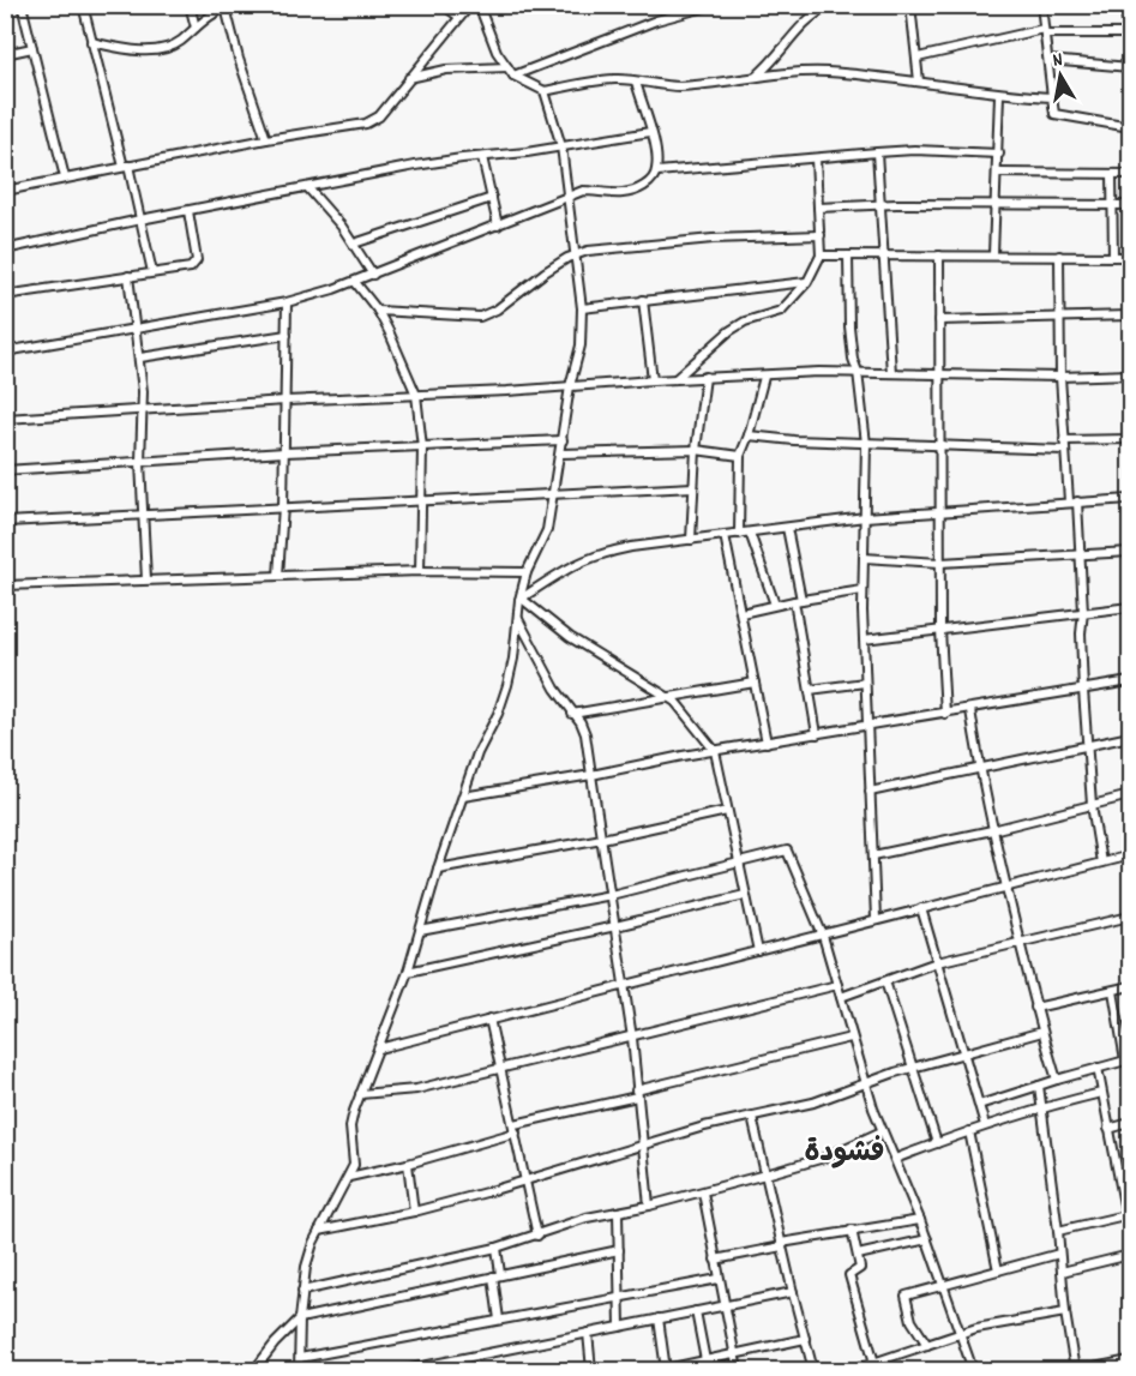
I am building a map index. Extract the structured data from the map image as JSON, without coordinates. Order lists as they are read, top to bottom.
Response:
{
  "districts": ["فشودة"],
  "north": "top"
}
